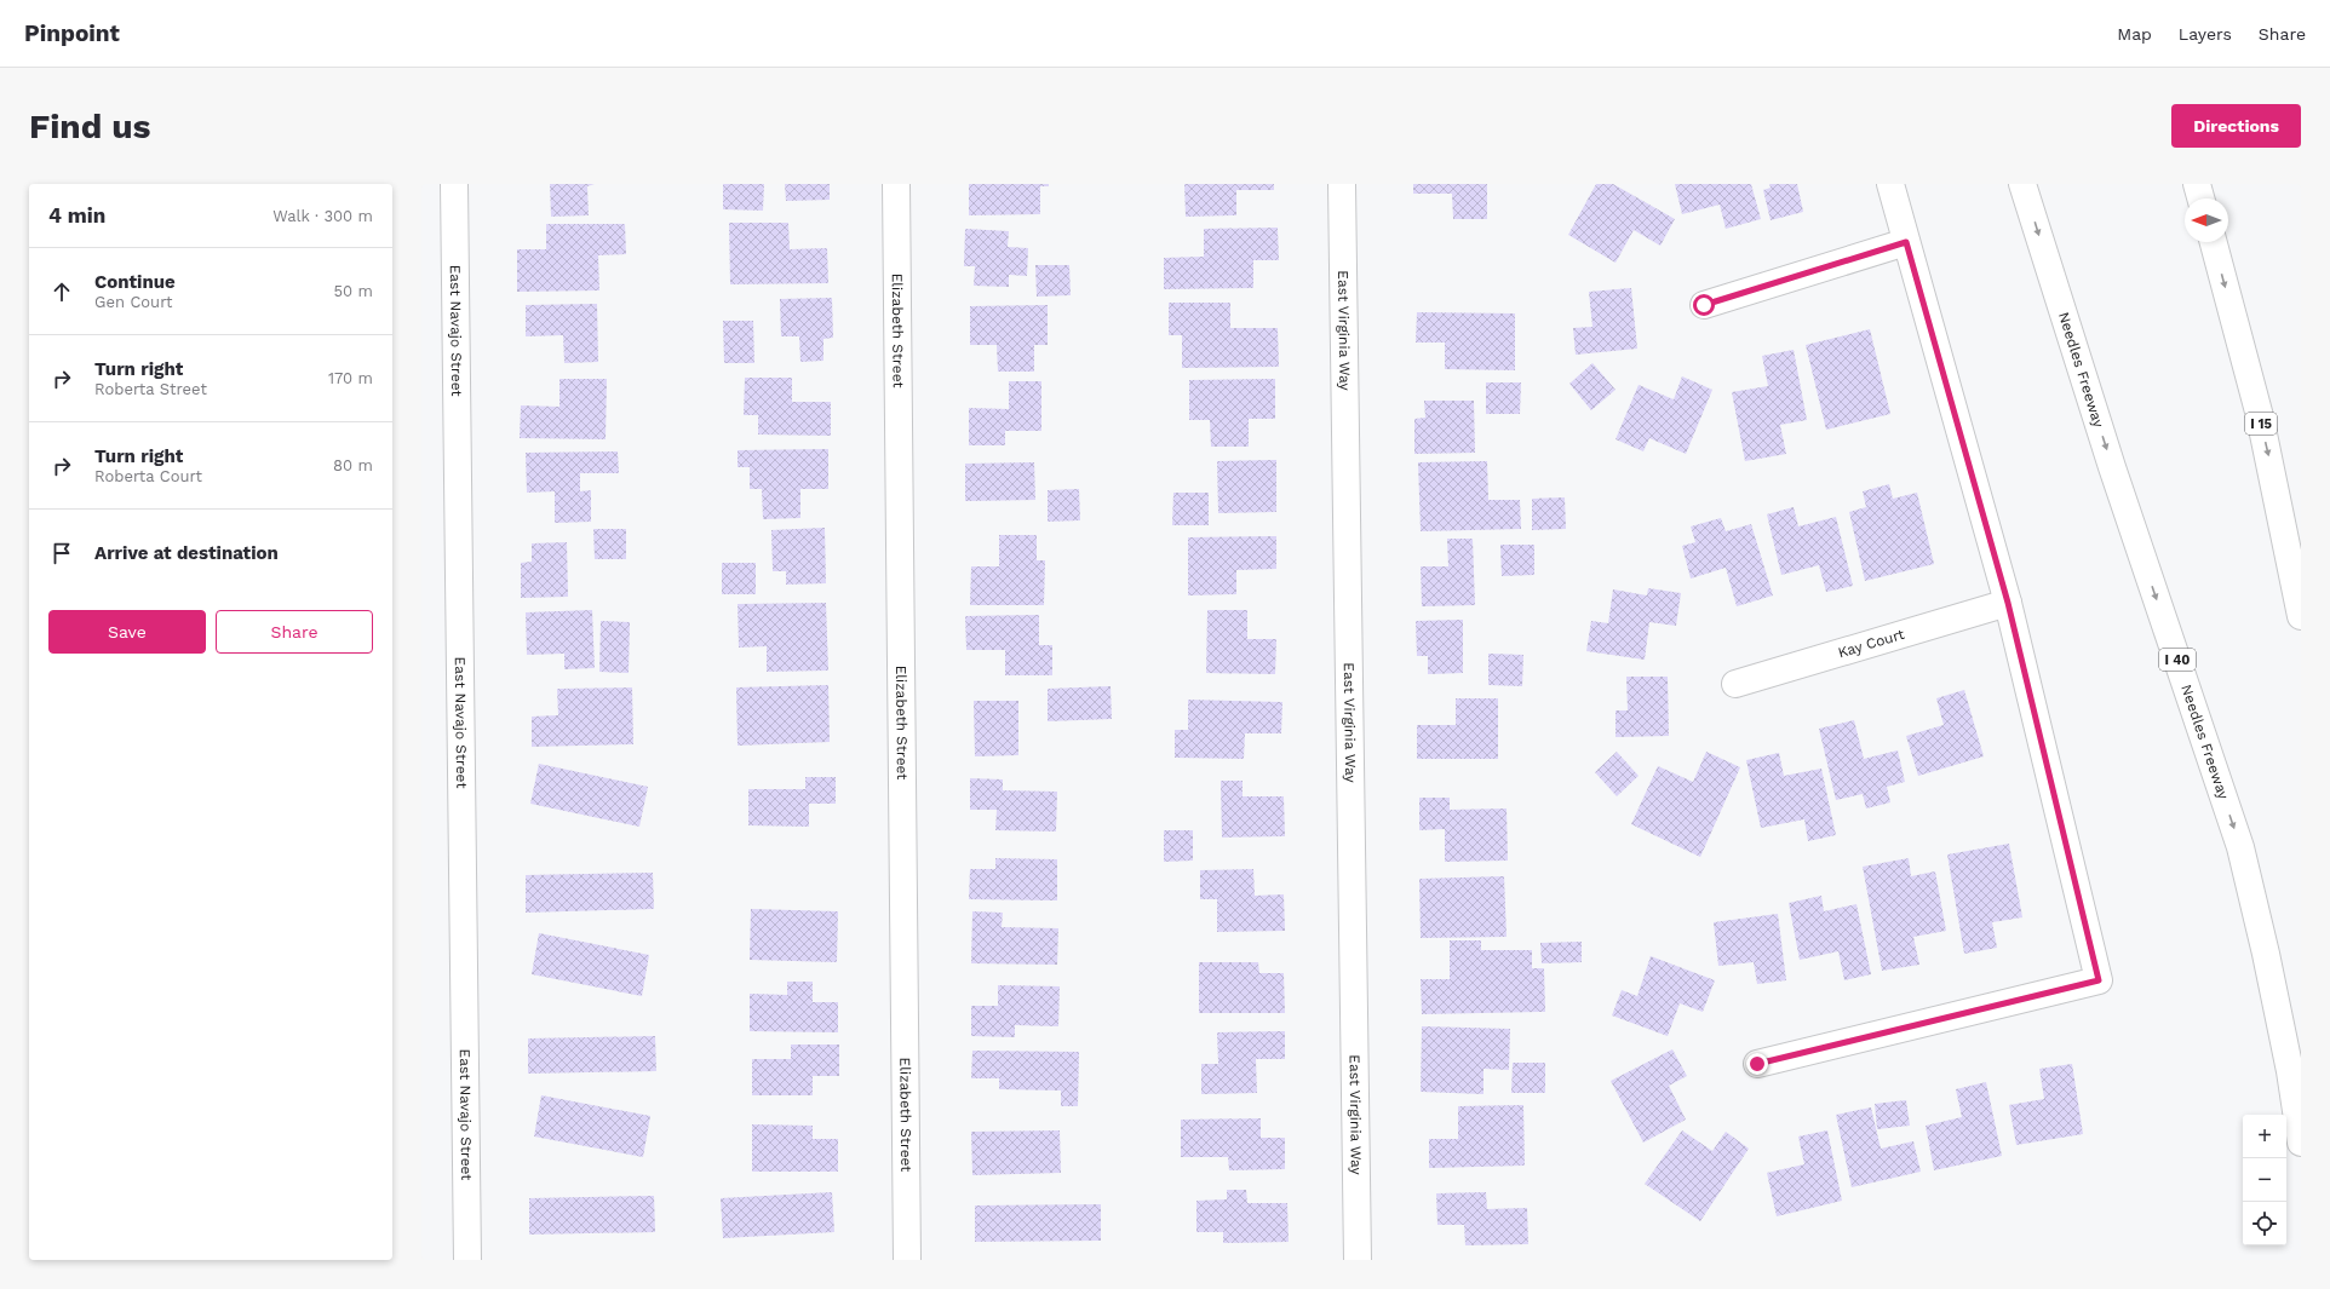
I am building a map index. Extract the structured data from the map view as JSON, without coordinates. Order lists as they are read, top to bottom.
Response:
{
  "streets": {
    "main road": [
      "East Navajo Street",
      "Elizabeth Street",
      "East Virginia Way",
      "Needles Freeway",
      "I 15",
      "Kay Court",
      "I 40"
    ]
  },
  "north": "left",
  "page": {
    "header": "Pinpoint",
    "nav": ["Map", "Layers", "Share"],
    "buttons": [
      "Directions",
      ["Save", "Share"]
    ],
    "title": "Find us",
    "heading": ["4 min", "Walk · 300 m"],
    "list": [
      ["Continue", "Gen Court", "50 m"],
      ["Turn right", "Roberta Street", "170 m"],
      ["Turn right", "Roberta Court", "80 m"],
      "Arrive at destination"
    ],
    "map_buttons": ["+", "−"]
  }
}
